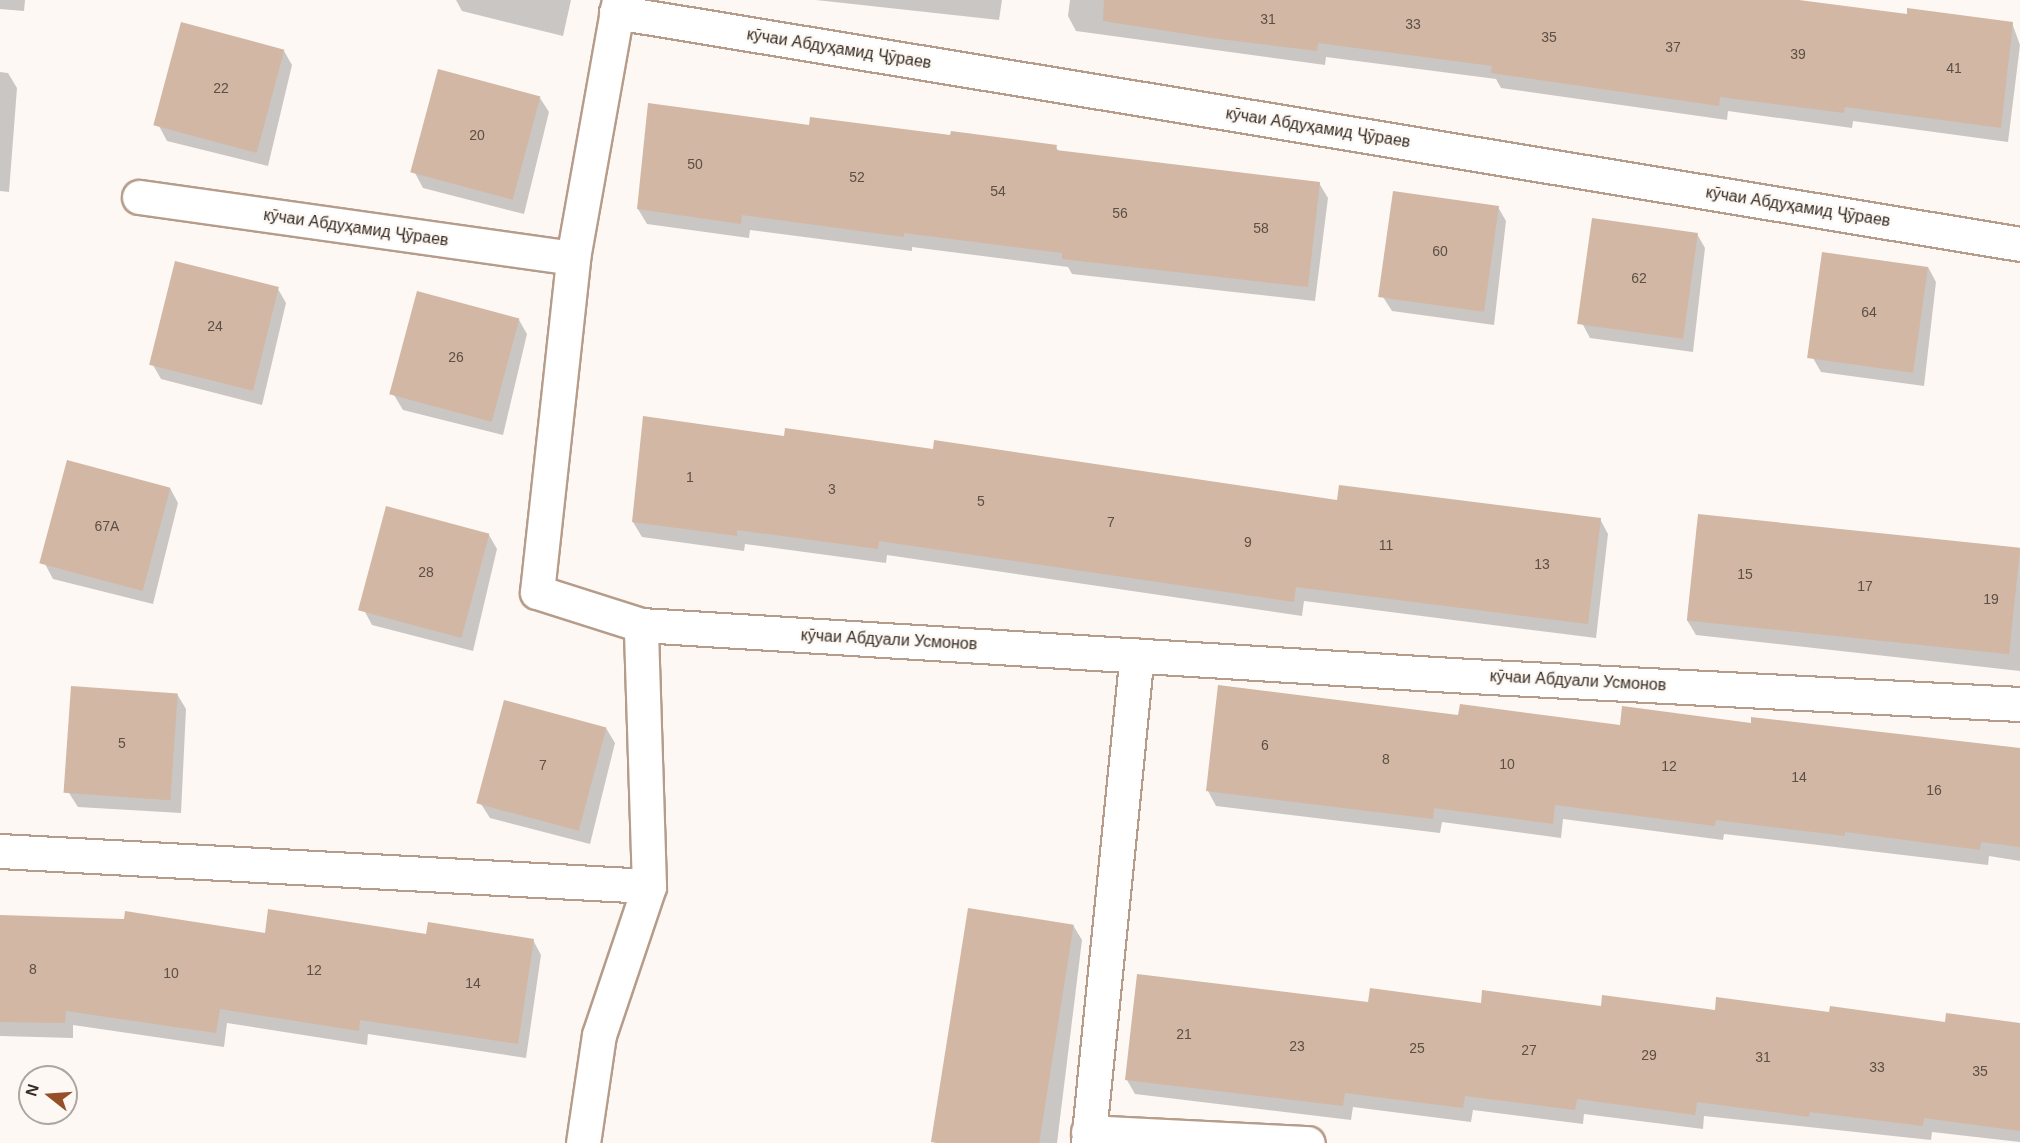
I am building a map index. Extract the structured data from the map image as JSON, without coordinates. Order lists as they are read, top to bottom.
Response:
{
  "streets": {
    "street": ["кӯчаи Абдуҳамид Ҷӯраев", "кӯчаи Абдуали Усмонов"]
  },
  "crossings": [
    ["кӯчаи Абдуҳамид Ҷӯраев", "кӯчаи Абдуали Усмонов"]
  ],
  "house_numbers": [
    "31",
    "33",
    "35",
    "37",
    "39",
    "41",
    "22",
    "20",
    "50",
    "52",
    "54",
    "56",
    "58",
    "60",
    "62",
    "64",
    "24",
    "26",
    "1",
    "3",
    "5",
    "7",
    "67А",
    "9",
    "11",
    "13",
    "28",
    "15",
    "17",
    "19",
    "5",
    "6",
    "8",
    "10",
    "7",
    "12",
    "14",
    "16",
    "8",
    "12",
    "10",
    "14",
    "21",
    "23",
    "25",
    "27",
    "29",
    "31",
    "33",
    "35"
  ],
  "north": "left"
}
